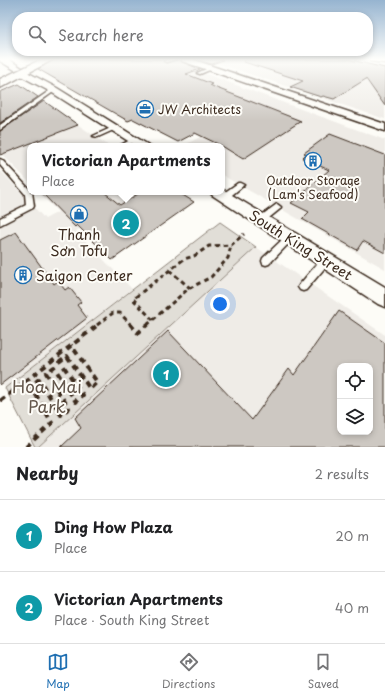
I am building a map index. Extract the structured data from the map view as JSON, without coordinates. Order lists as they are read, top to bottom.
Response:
{
  "streets": {
    "street": ["South King Street"]
  },
  "parks": ["Hoa Mai Park"],
  "places": {
    "office": ["JW Architects"],
    "building": ["Outdoor Storage (Lam's Seafood)", "Saigon Center"],
    "shop": ["Thanh Sơn Tofu"]
  },
  "page": {
    "search": "Search here",
    "popup": ["Victorian Apartments", "Place"],
    "pins": ["2", "1"],
    "heading": ["Nearby", "2 results"],
    "list": [
      {
        "mark": "1",
        "name": "Ding How Plaza",
        "note": "Place",
        "value": "20 m"
      },
      {
        "mark": "2",
        "name": "Victorian Apartments",
        "note": "Place · South King Street",
        "value": "40 m"
      }
    ],
    "nav": ["Map", "Directions", "Saved"]
  }
}
